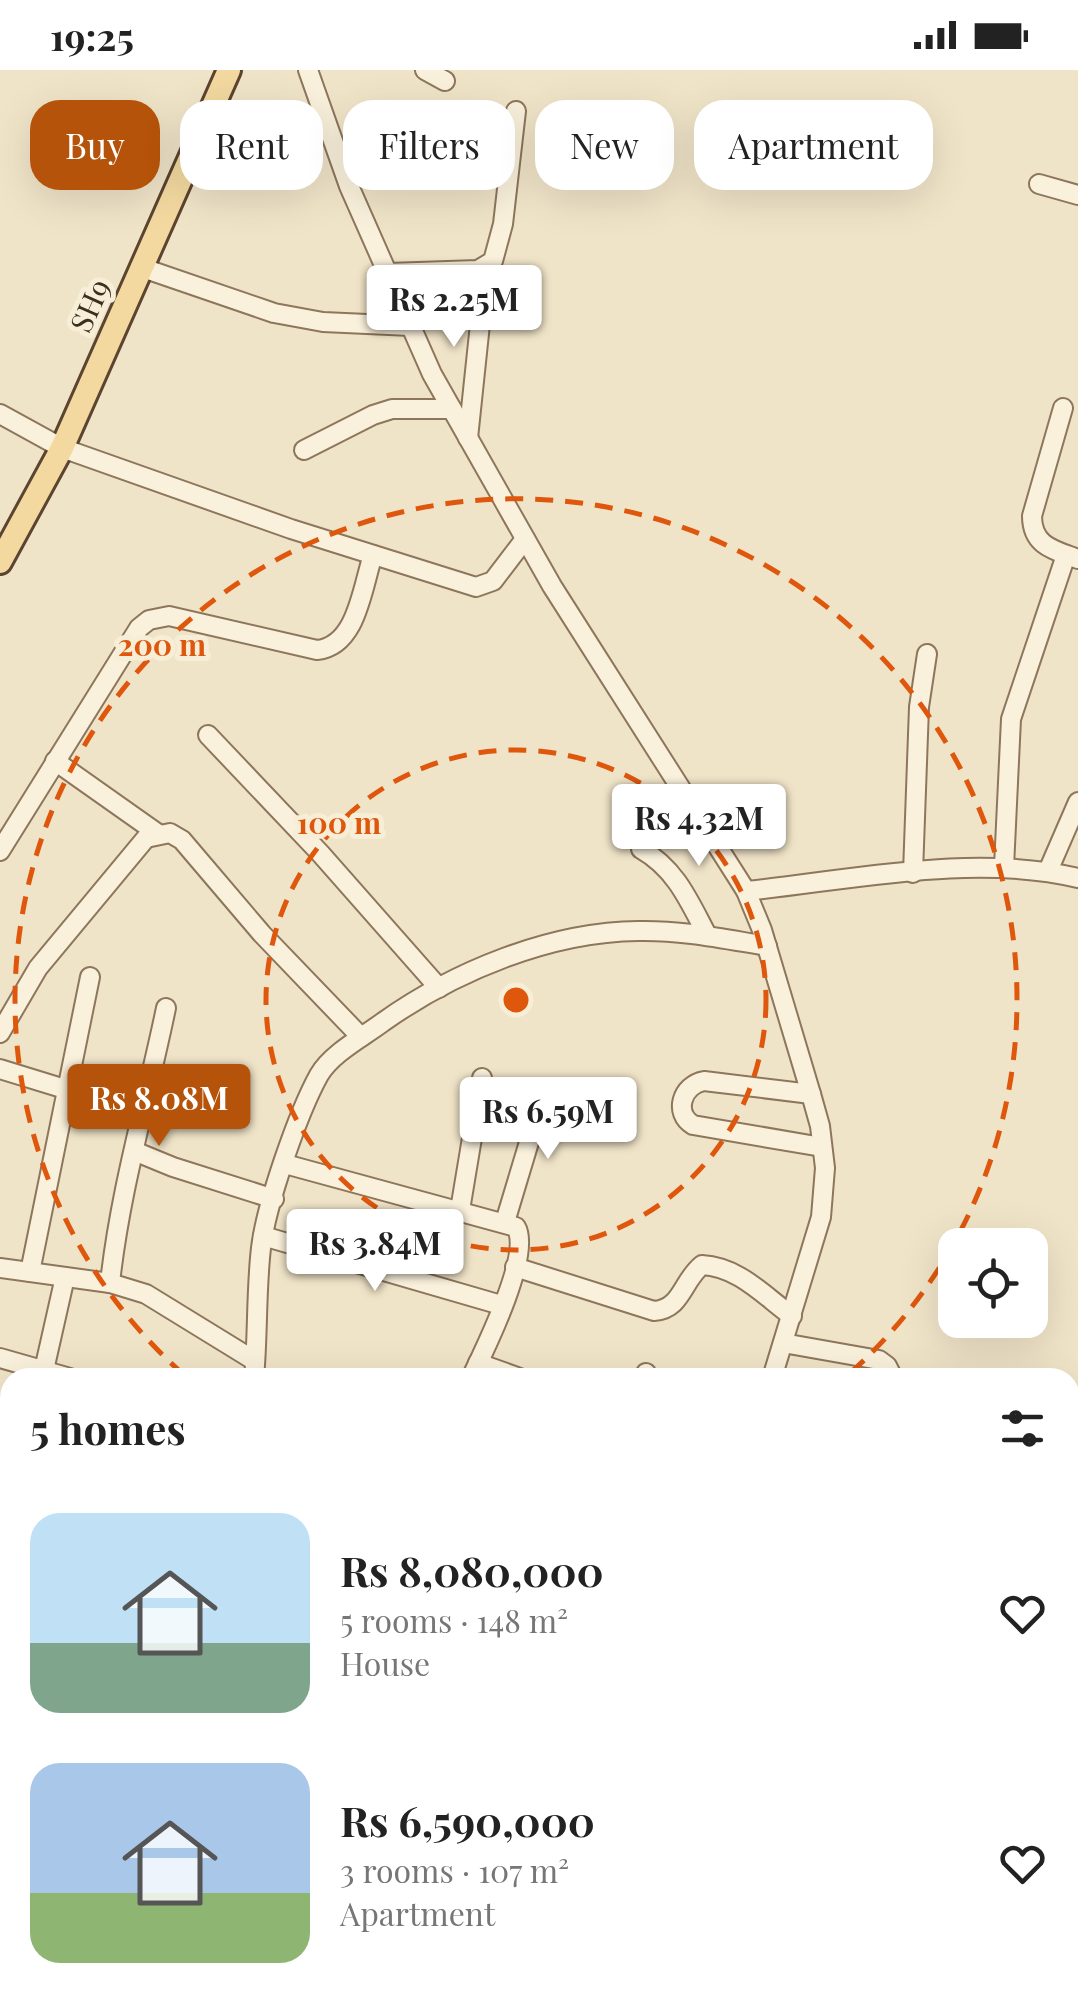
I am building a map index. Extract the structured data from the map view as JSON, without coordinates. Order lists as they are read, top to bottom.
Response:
{
  "streets": {
    "main road": ["SH9"]
  },
  "page": {
    "status": "19:25",
    "chip": [
      "Buy",
      "Rent",
      "Filters",
      "New",
      "Apartment"
    ],
    "price": [
      "Rs 2.25M",
      "Rs 4.32M",
      "Rs 8.08M",
      "Rs 6.59M",
      "Rs 3.84M"
    ],
    "heading": "5 homes",
    "list": [
      {
        "name": "Rs 8,080,000",
        "note": "5 rooms · 148 m² · House"
      },
      {
        "name": "Rs 6,590,000",
        "note": "3 rooms · 107 m² · Apartment"
      }
    ]
  },
  "rings": ["200 m", "100 m"]
}
